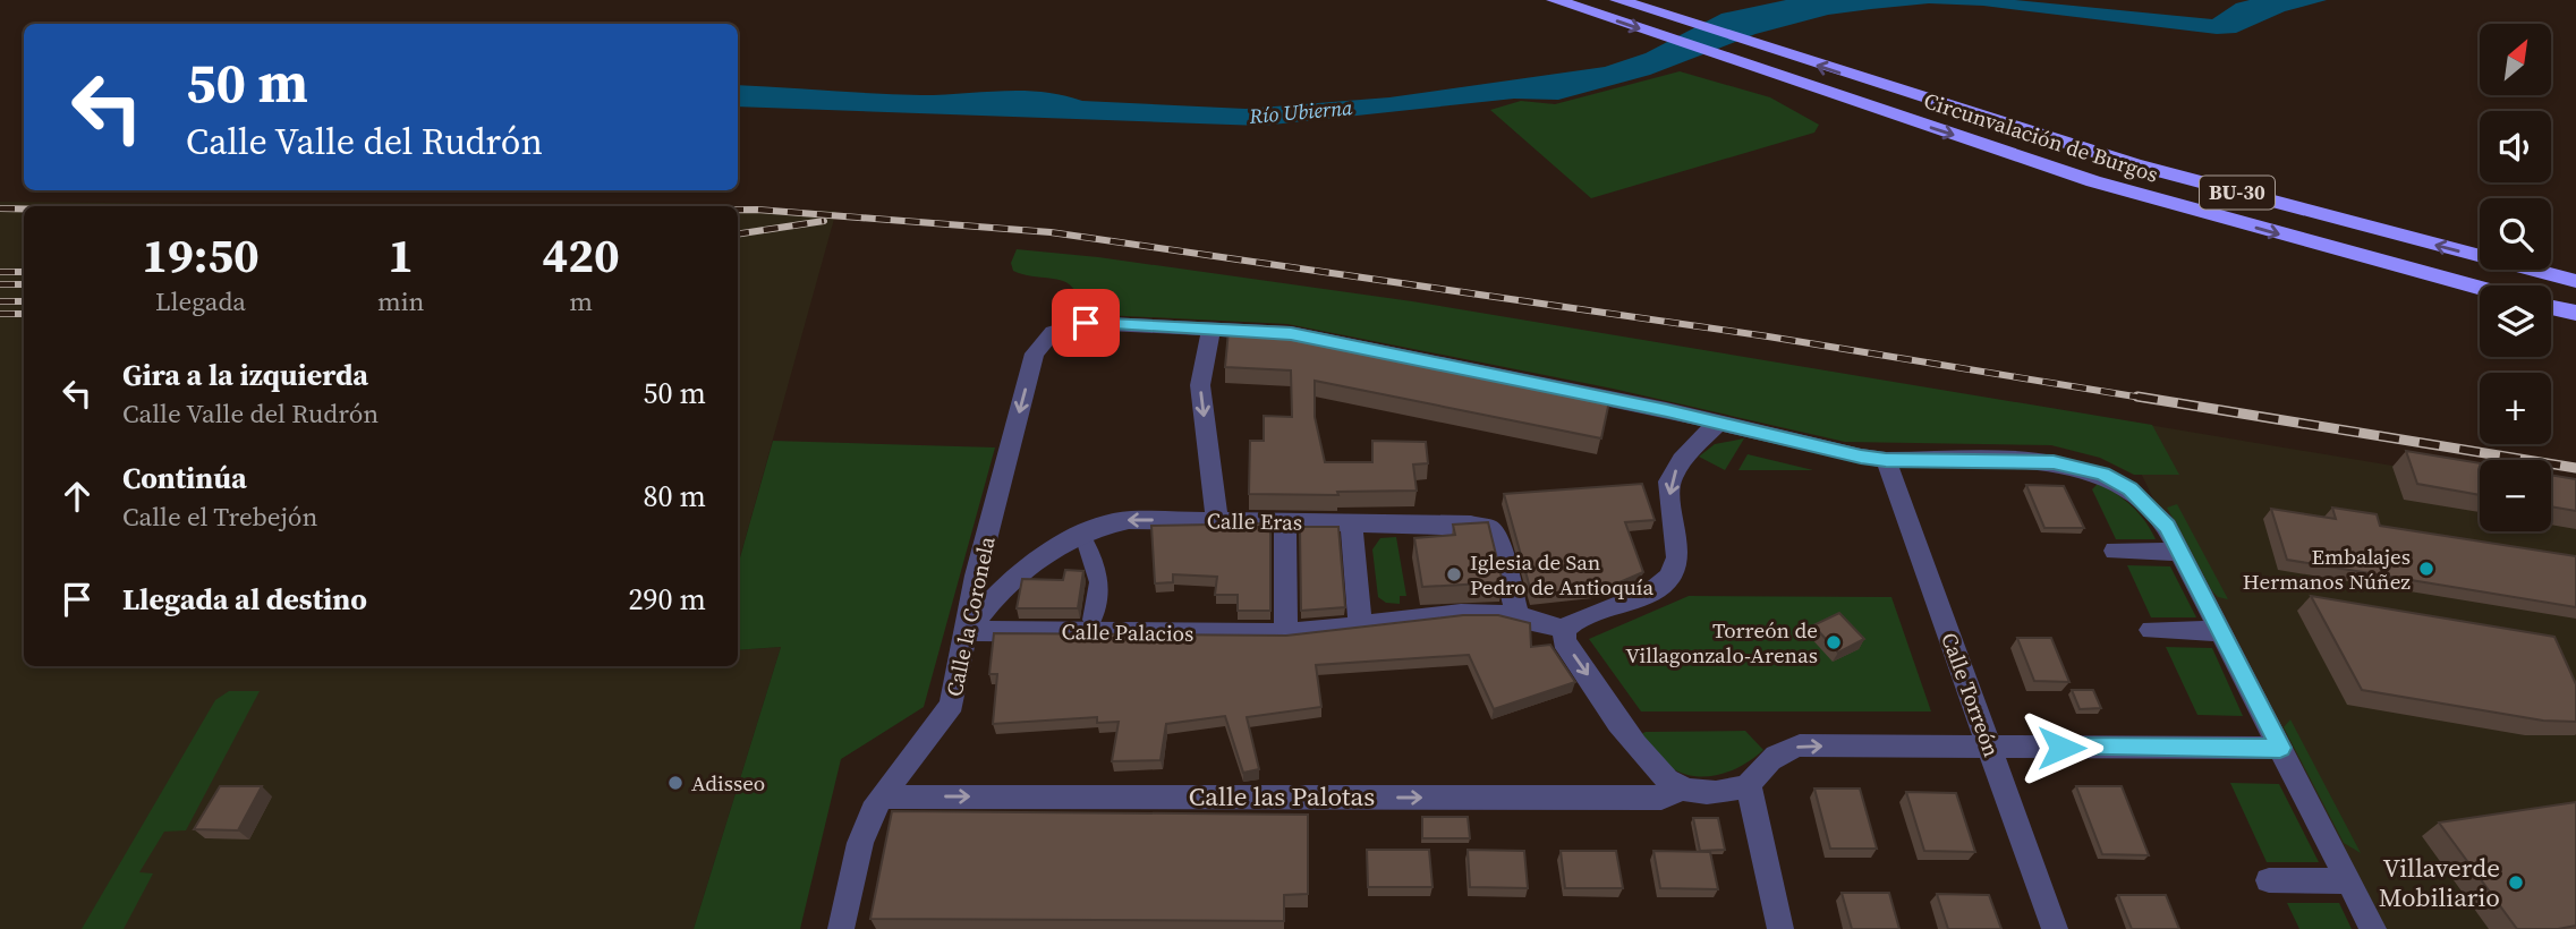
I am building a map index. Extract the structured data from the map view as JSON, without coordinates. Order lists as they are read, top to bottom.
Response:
{
  "streets": {
    "highway": ["Circunvalación de Burgos", "BU-30"],
    "street": [
      "Calle Eras",
      "Calle la Coronela",
      "Calle Palacios",
      "Calle Torreón",
      "Calle las Palotas"
    ]
  },
  "crossings": [
    ["Calle Eras", "Calle la Coronela"],
    ["Calle Eras", "Calle Palacios"],
    ["Calle la Coronela", "Calle Palacios"],
    ["Calle la Coronela", "Calle las Palotas"]
  ],
  "one_way": ["Calle Eras", "Calle la Coronela", "Calle las Palotas"],
  "water": ["Río Ubierna"],
  "places": [
    "Embalajes Hermanos Núñez",
    "Iglesia de San Pedro de Antioquía",
    "Torreón de Villagonzalo-Arenas",
    "Adisseo",
    "Villaverde Mobiliario"
  ],
  "north": "top right",
  "page": {
    "map_buttons": ["+", "−"],
    "turn": ["50 m", "Calle Valle del Rudrón"],
    "eta": [
      "19:50",
      "Llegada",
      "1",
      "min",
      "420",
      "m"
    ],
    "list": [
      {
        "name": "Gira a la izquierda",
        "note": "Calle Valle del Rudrón",
        "value": "50 m"
      },
      {
        "name": "Continúa",
        "note": "Calle el Trebejón",
        "value": "80 m"
      },
      {
        "name": "Llegada al destino",
        "value": "290 m"
      }
    ]
  }
}
